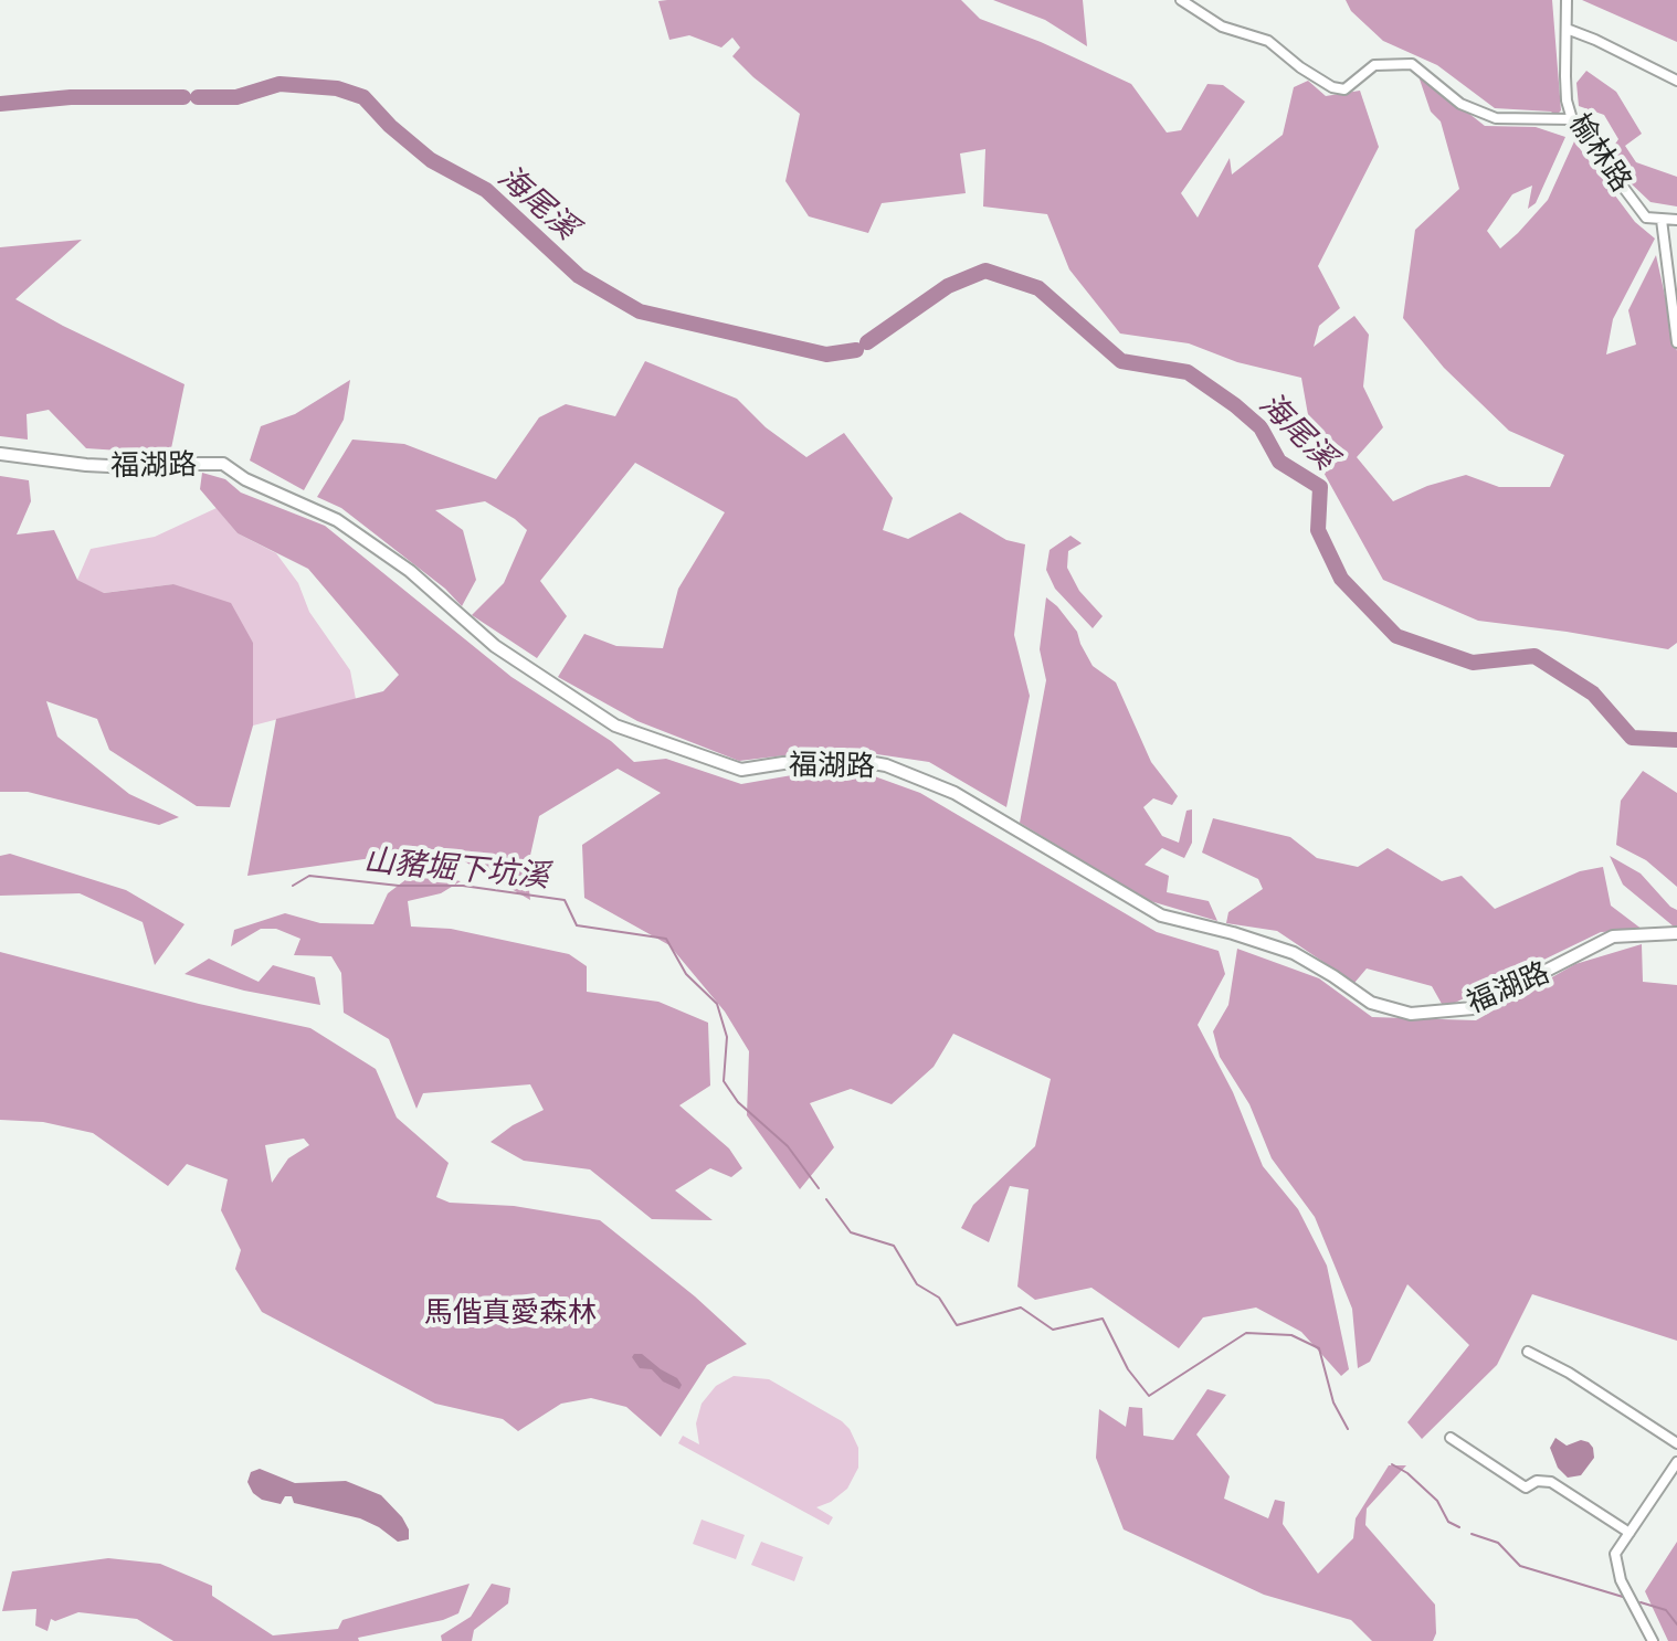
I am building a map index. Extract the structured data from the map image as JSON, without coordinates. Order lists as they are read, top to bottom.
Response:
{
  "streets": {
    "street": ["榆林路", "福湖路"]
  },
  "water": ["海尾溪", "山豬堀下坑溪"],
  "parks": ["馬偕真愛森林"]
}
